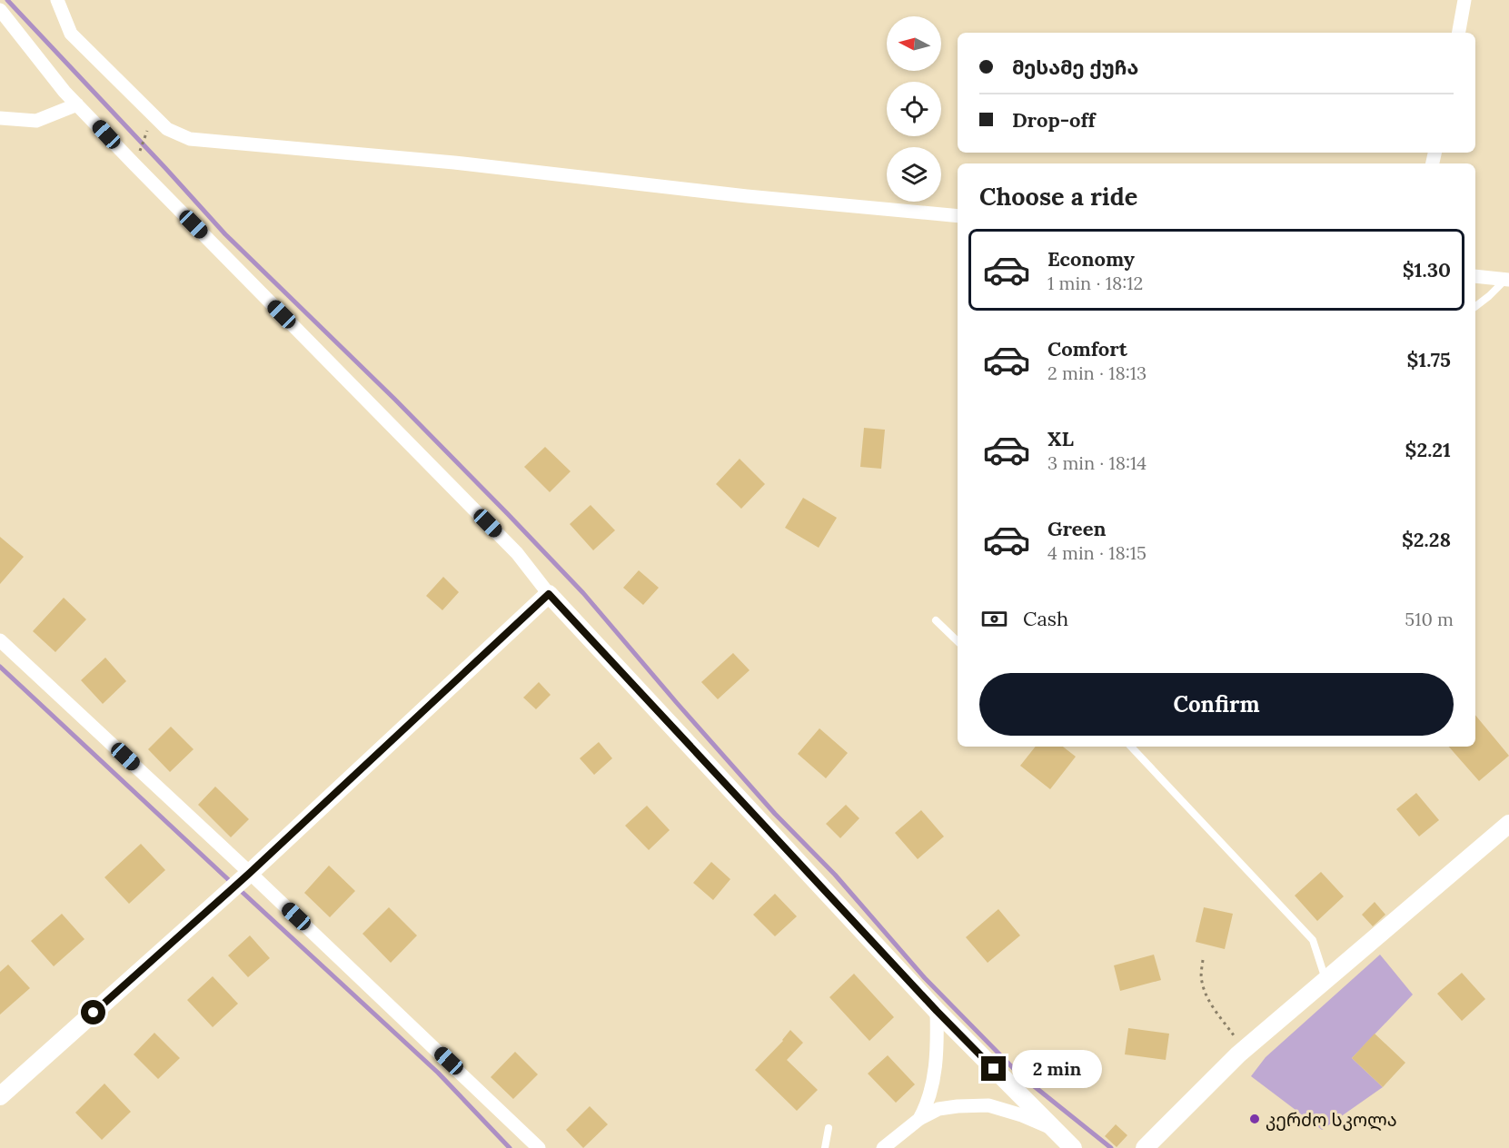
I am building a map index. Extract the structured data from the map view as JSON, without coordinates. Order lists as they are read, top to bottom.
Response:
{
  "places": ["კერძო სკოლა"],
  "north": "left",
  "page": {
    "banner": ["მესამე ქუჩა", "Drop-off"],
    "heading": "Choose a ride",
    "list": [
      {
        "name": "Economy",
        "note": "1 min · 18:12",
        "value": "$1.30"
      },
      {
        "name": "Comfort",
        "note": "2 min · 18:13",
        "value": "$1.75"
      },
      {
        "name": "XL",
        "note": "3 min · 18:14",
        "value": "$2.21"
      },
      {
        "name": "Green",
        "note": "4 min · 18:15",
        "value": "$2.28"
      }
    ],
    "pay": ["Cash", "510 m"],
    "buttons": "Confirm",
    "bubble": "2 min"
  }
}
